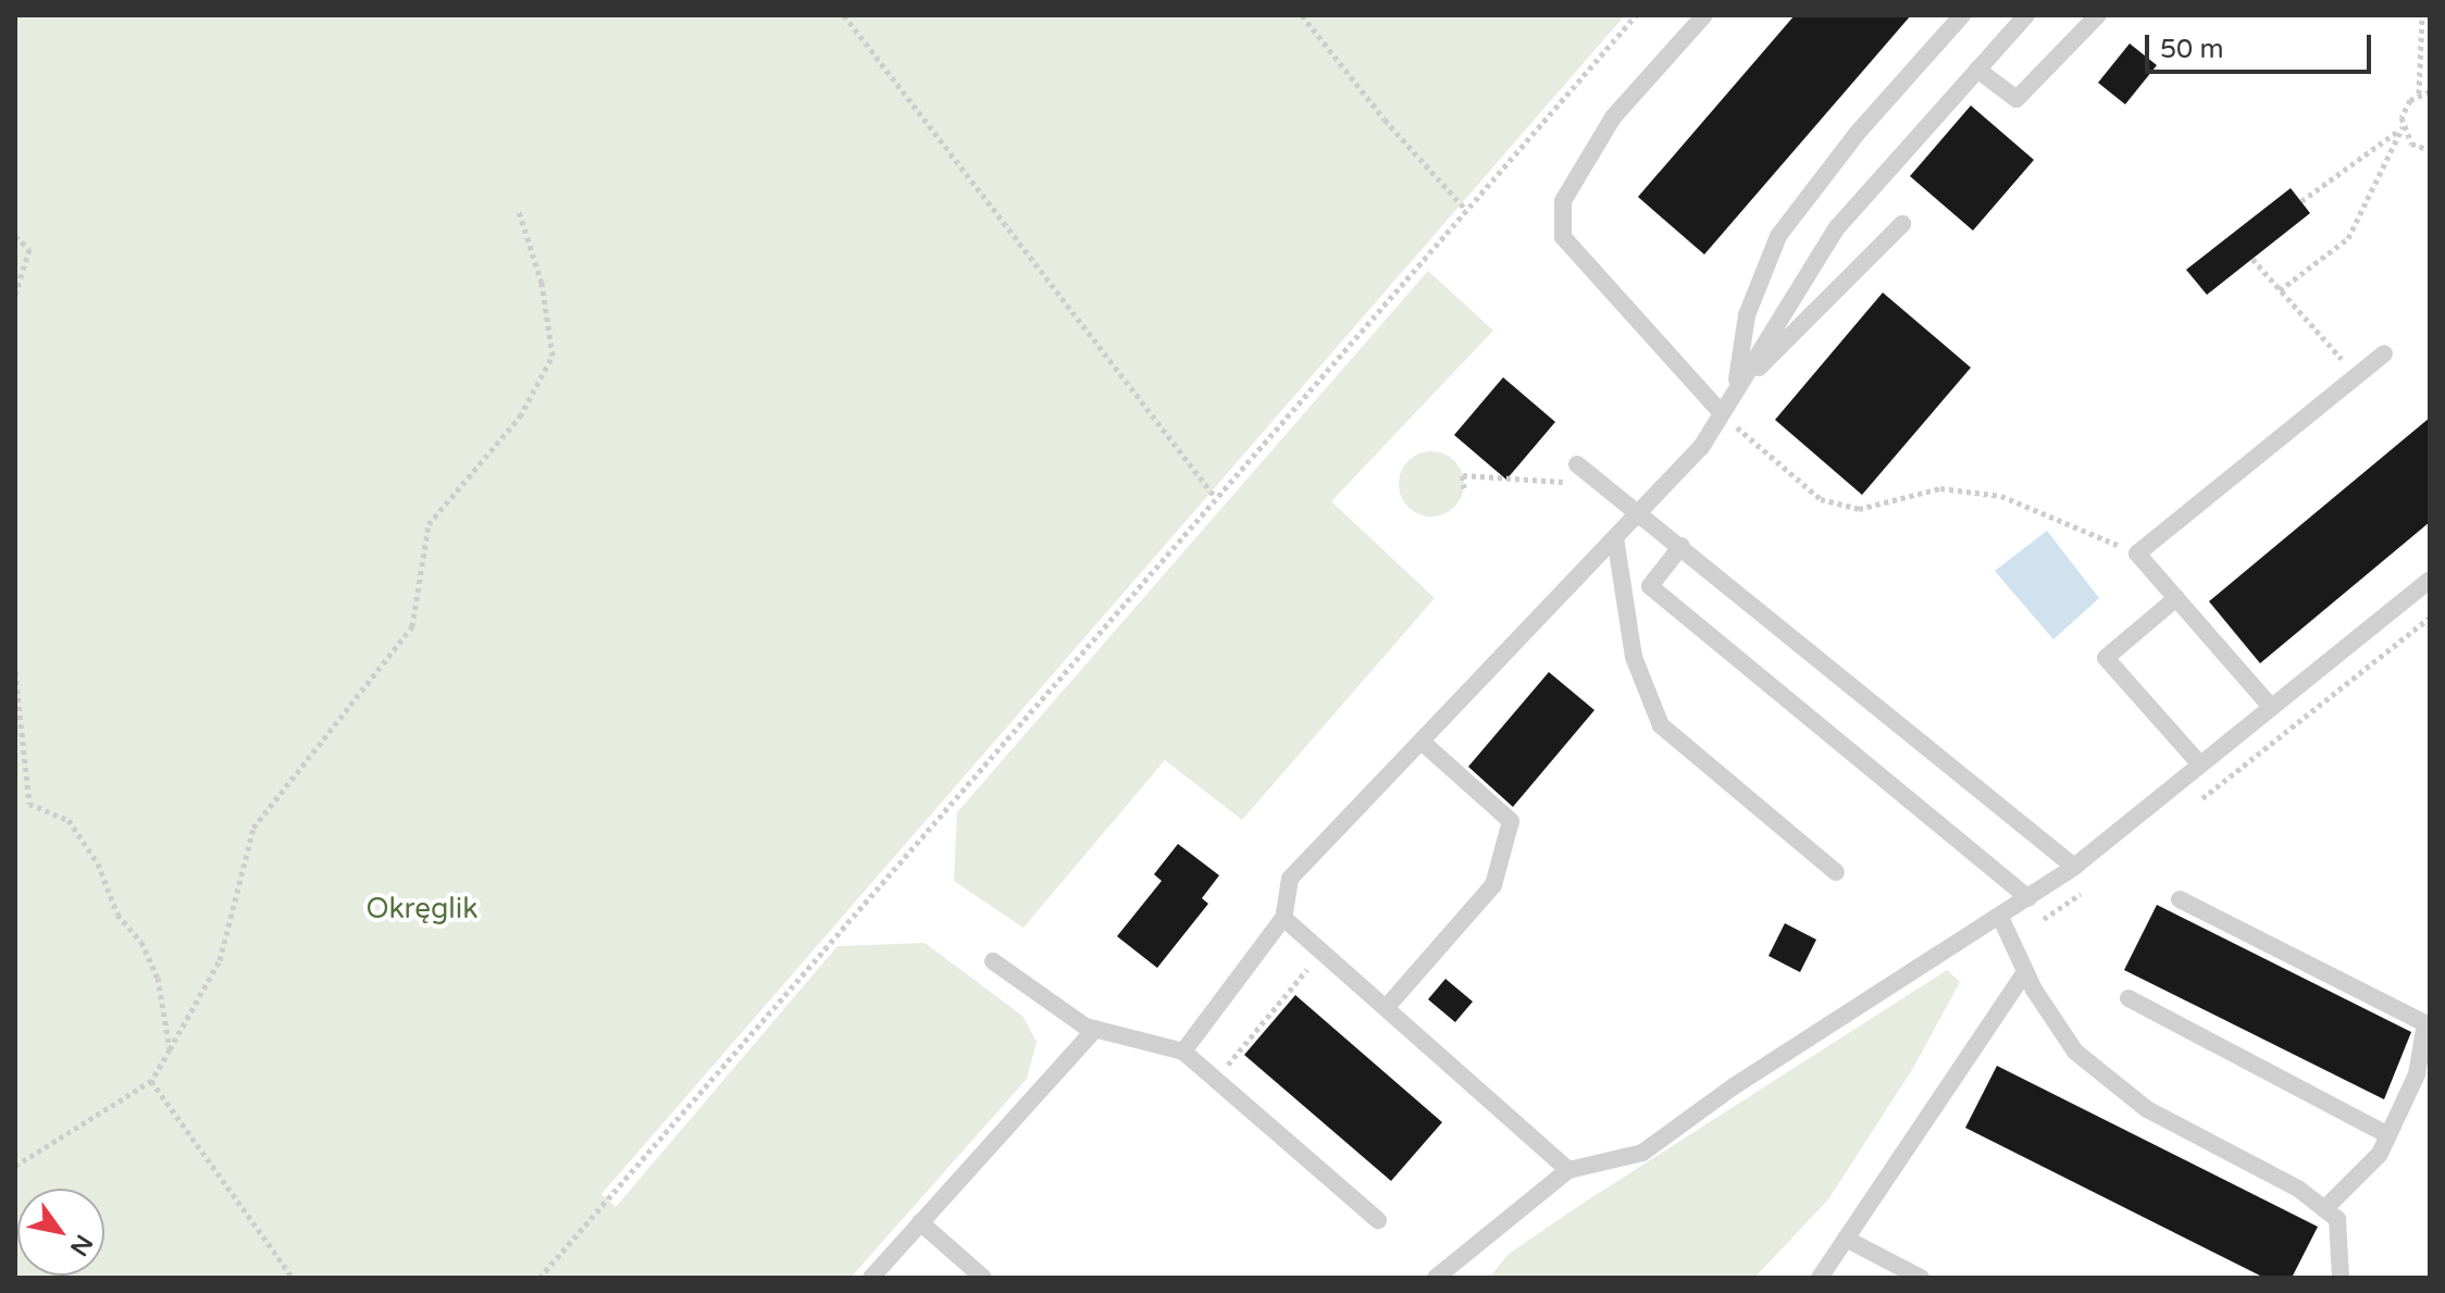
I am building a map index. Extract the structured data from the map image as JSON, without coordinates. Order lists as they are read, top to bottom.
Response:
{
  "parks": ["Okręglik"],
  "scale_bar": "50 m",
  "north": "bottom right"
}
